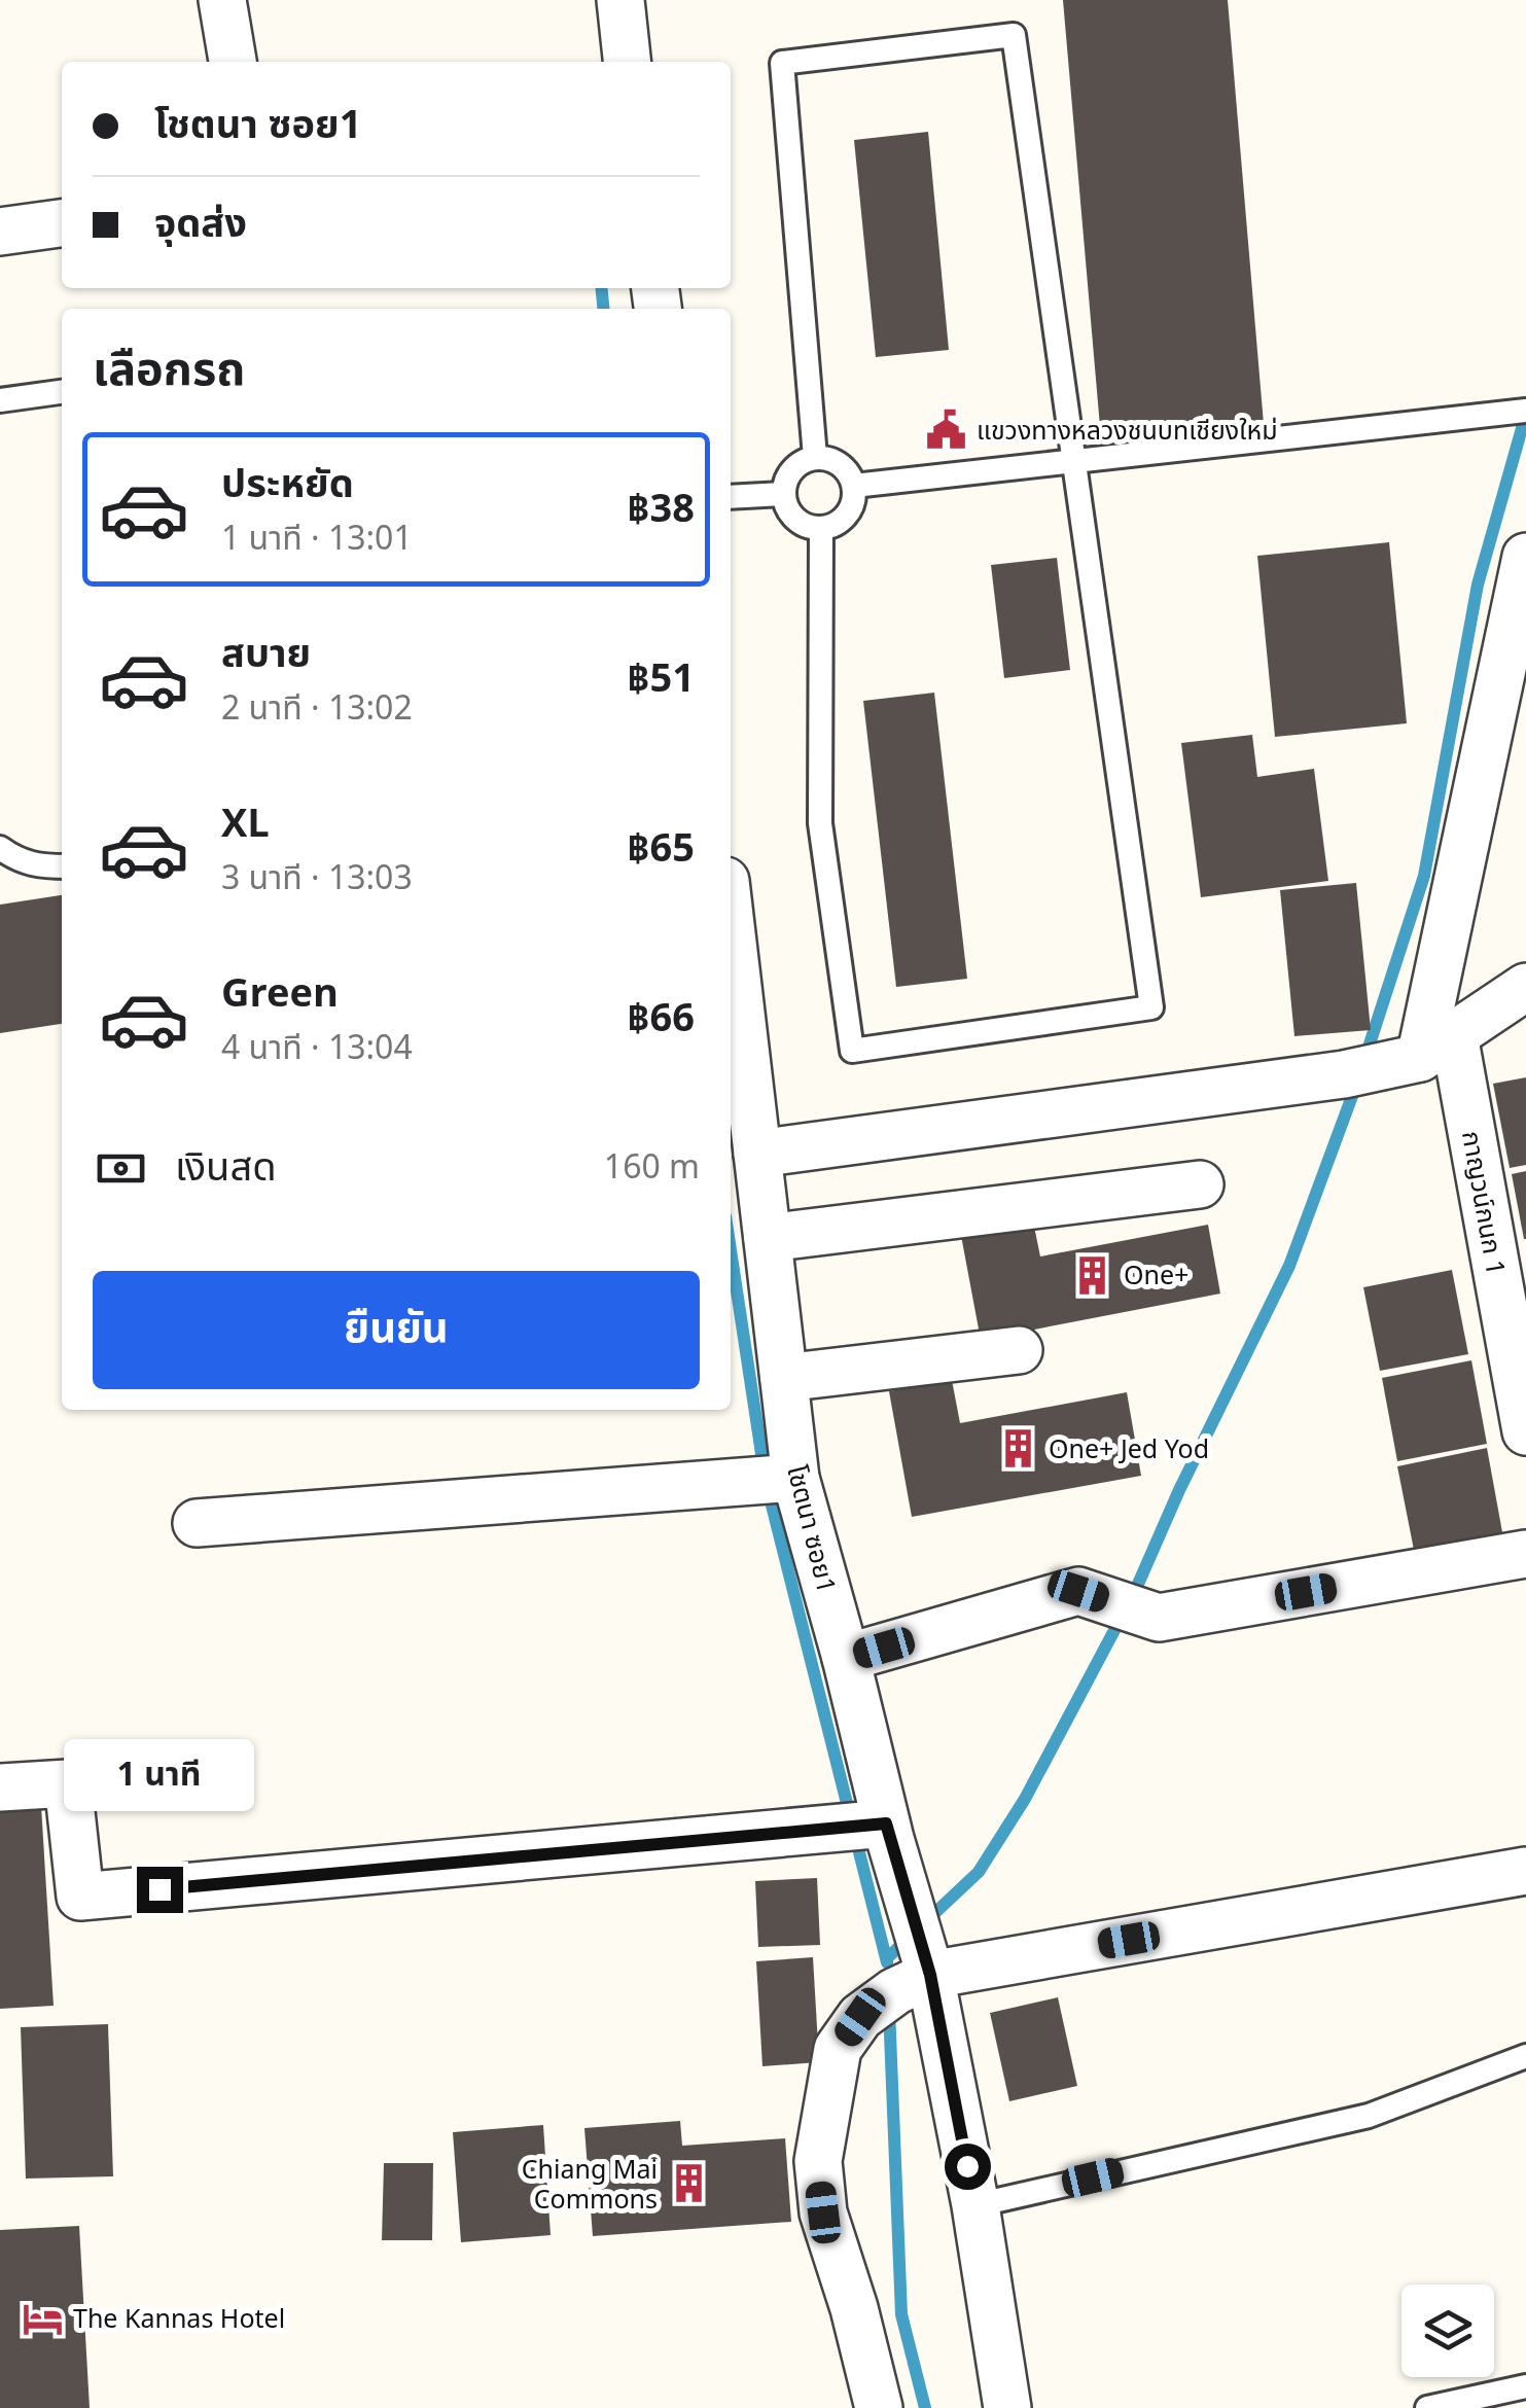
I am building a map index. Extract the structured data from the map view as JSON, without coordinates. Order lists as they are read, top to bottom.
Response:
{
  "streets": {
    "street": ["กาญวน์กนก 1", "โชตนา ซอย1"]
  },
  "places": {
    "public building": ["แขวงทางหลวงชนบทเชียงใหม่"],
    "building": ["One+", "One+ Jed Yod", "Chiang Mai Commons"],
    "hotel": ["The Kannas Hotel"]
  },
  "page": {
    "banner": ["โชตนา ซอย1", "จุดส่ง"],
    "heading": "เลือกรถ",
    "list": [
      {
        "name": "ประหยัด",
        "note": "1 นาที · 13:01",
        "value": "฿38"
      },
      {
        "name": "สบาย",
        "note": "2 นาที · 13:02",
        "value": "฿51"
      },
      {
        "name": "XL",
        "note": "3 นาที · 13:03",
        "value": "฿65"
      },
      {
        "name": "Green",
        "note": "4 นาที · 13:04",
        "value": "฿66"
      }
    ],
    "pay": ["เงินสด", "160 m"],
    "buttons": "ยืนยัน",
    "bubble": "1 นาที"
  }
}
